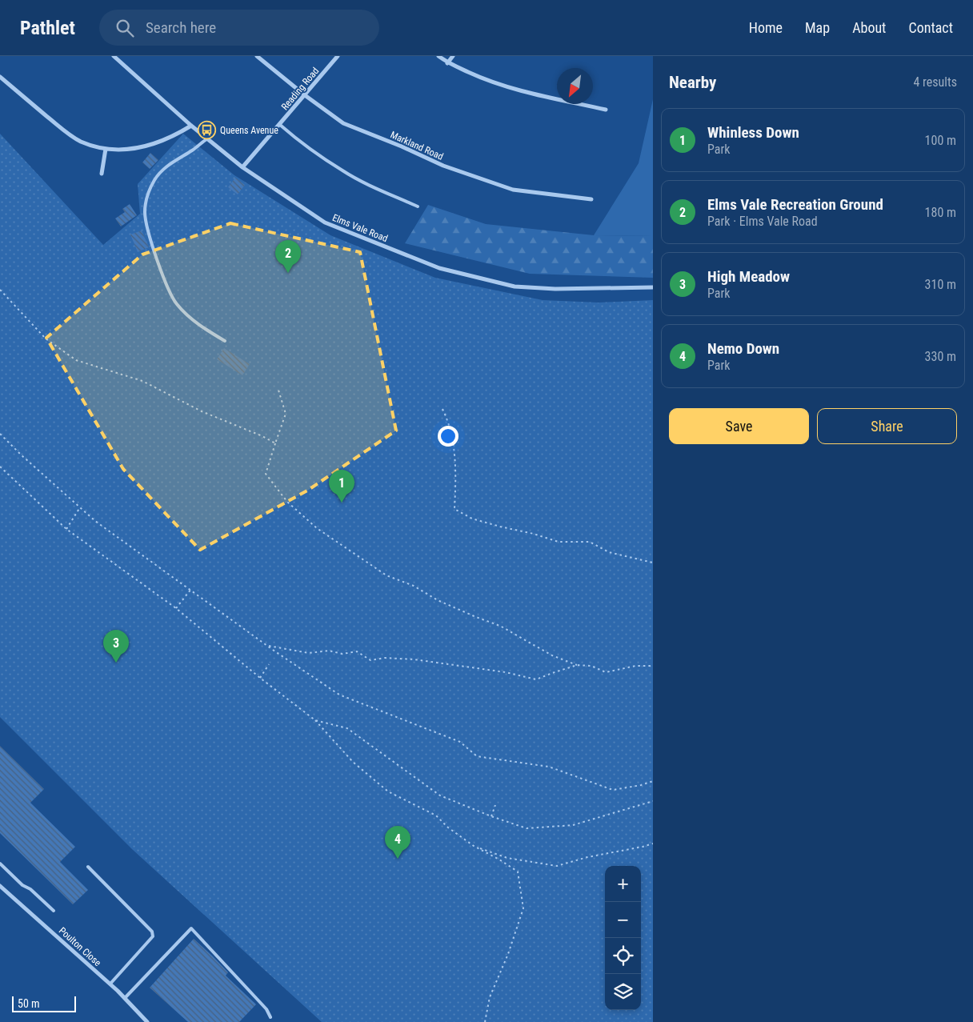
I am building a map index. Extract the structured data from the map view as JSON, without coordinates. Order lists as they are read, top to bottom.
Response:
{
  "streets": {
    "street": [
      "Reading Road",
      "Markland Road",
      "Elms Vale Road",
      "Poulton Close"
    ]
  },
  "crossings": [
    ["Reading Road", "Markland Road"],
    ["Reading Road", "Elms Vale Road"]
  ],
  "places": {
    "bus stop": ["Queens Avenue"]
  },
  "scale_bar": "50 m",
  "north": "bottom left",
  "page": {
    "header": "Pathlet",
    "search": "Search here",
    "nav": [
      "Home",
      "Map",
      "About",
      "Contact"
    ],
    "heading": ["Nearby", "4 results"],
    "list": [
      {
        "mark": "1",
        "name": "Whinless Down",
        "note": "Park",
        "value": "100 m"
      },
      {
        "mark": "2",
        "name": "Elms Vale Recreation Ground",
        "note": "Park · Elms Vale Road",
        "value": "180 m"
      },
      {
        "mark": "3",
        "name": "High Meadow",
        "note": "Park",
        "value": "310 m"
      },
      {
        "mark": "4",
        "name": "Nemo Down",
        "note": "Park",
        "value": "330 m"
      }
    ],
    "pins": [
      "2",
      "1",
      "3",
      "4"
    ],
    "buttons": ["Save", "Share"],
    "map_buttons": ["+", "−"],
    "scale": "50 m"
  }
}
